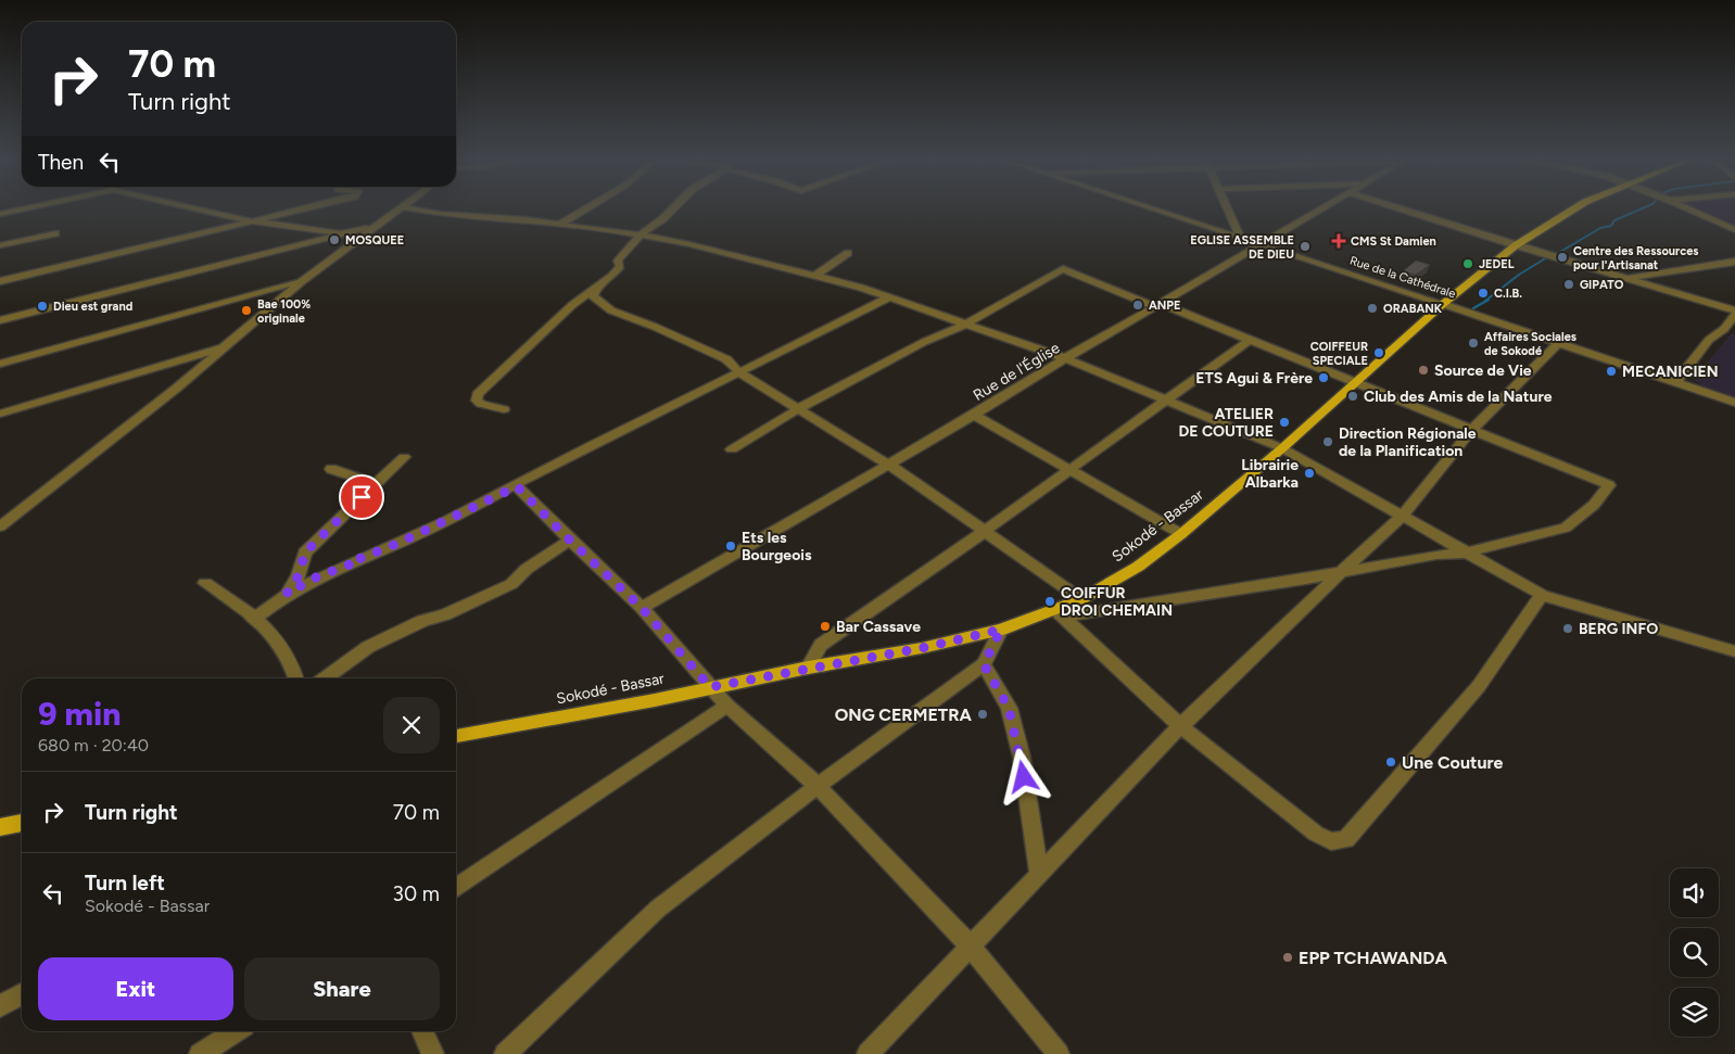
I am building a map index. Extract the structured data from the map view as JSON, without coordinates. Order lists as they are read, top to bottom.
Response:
{
  "streets": {
    "main road": ["Sokodé - Bassar"],
    "street": ["Rue de la Cathédrale", "Rue de l'Église"]
  },
  "crossings": [
    ["Rue de la Cathédrale", "Rue de l'Église"],
    ["Rue de la Cathédrale", "Sokodé - Bassar"]
  ],
  "places": {
    "other": [
      "MOSQUEE",
      "EGLISE ASSEMBLE DE DIEU",
      "Centre des Ressources pour l'Artisanat",
      "JEDEL",
      "GIPATO",
      "C.I.B.",
      "ANPE",
      "Dieu est grand",
      "ORABANK",
      "Bae 100% originale",
      "Affaires Sociales de Sokodé",
      "COIFFEUR SPECIALE",
      "Source de Vie",
      "MECANICIEN",
      "ETS Agui & Frère",
      "Club des Amis de la Nature",
      "ATELIER DE COUTURE",
      "Direction Régionale de la Planification",
      "Librairie Albarka",
      "Ets les Bourgeois",
      "COIFFUR DROI CHEMAIN",
      "Bar Cassave",
      "BERG INFO",
      "ONG CERMETRA",
      "Une Couture",
      "EPP TCHAWANDA"
    ],
    "health": ["CMS St Damien"]
  },
  "page": {
    "turn": ["70 m", "Turn right"],
    "then": "Then",
    "heading": ["9 min", "680 m · 20:40"],
    "list": [
      {
        "name": "Turn right",
        "value": "70 m"
      },
      {
        "name": "Turn left",
        "note": "Sokodé - Bassar",
        "value": "30 m"
      }
    ],
    "buttons": ["Exit", "Share"]
  }
}
